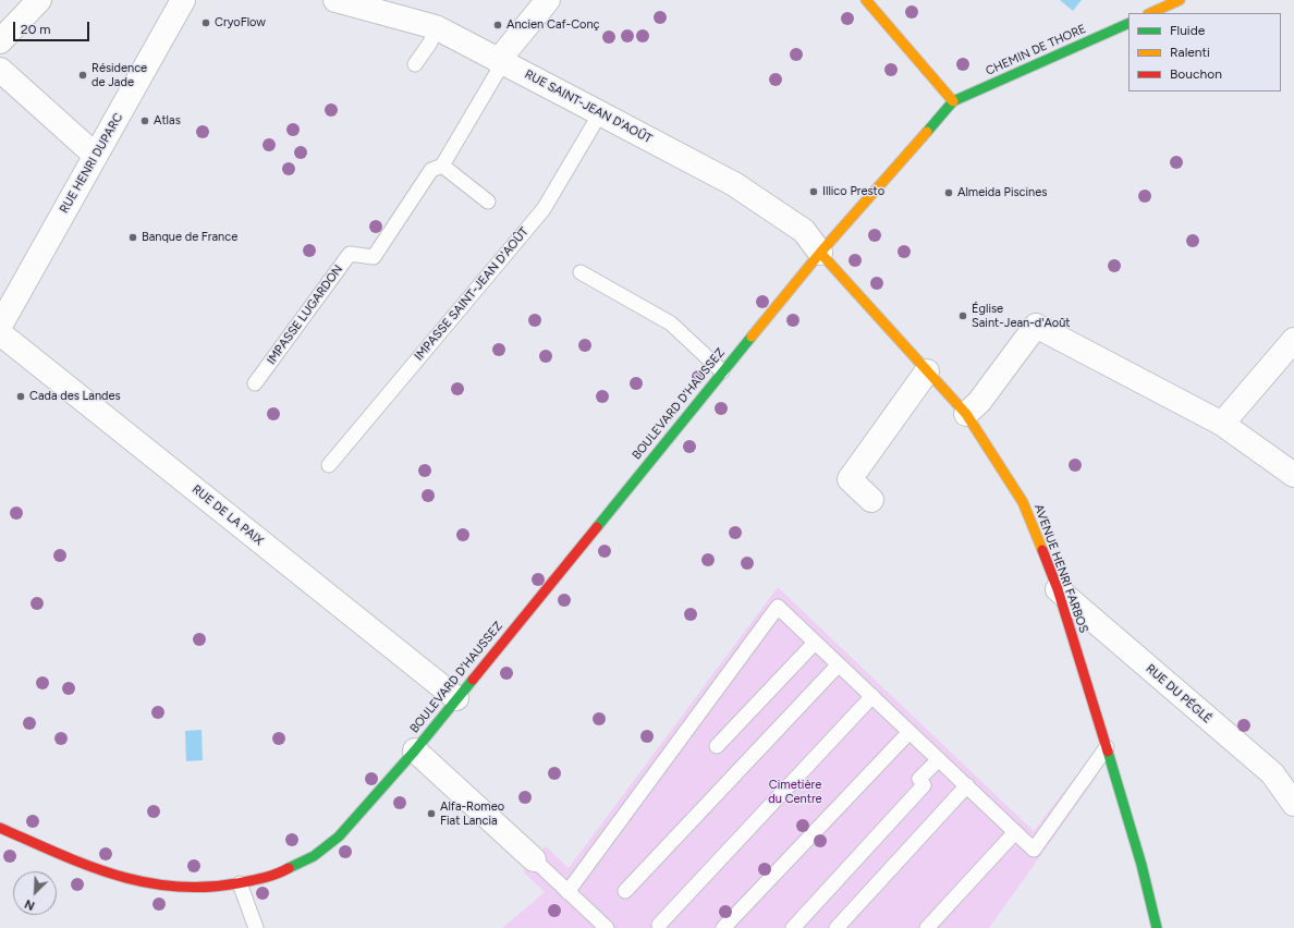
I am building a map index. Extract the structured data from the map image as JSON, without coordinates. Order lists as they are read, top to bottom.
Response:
{
  "streets": {
    "main road": ["CHEMIN DE THORE", "BOULEVARD D'HAUSSEZ", "AVENUE HENRI FARBOS"],
    "street": [
      "RUE SAINT-JEAN D'AOÛT",
      "RUE HENRI DUPARC",
      "RUE DE LA PAIX",
      "RUE DU PÉGLÉ"
    ],
    "lane": ["IMPASSE SAINT-JEAN D'AOÛT", "IMPASSE LUGARDON"]
  },
  "crossings": [
    ["CHEMIN DE THORE", "BOULEVARD D'HAUSSEZ"],
    ["RUE SAINT-JEAN D'AOÛT", "IMPASSE SAINT-JEAN D'AOÛT"],
    ["RUE SAINT-JEAN D'AOÛT", "IMPASSE LUGARDON"],
    ["RUE SAINT-JEAN D'AOÛT", "BOULEVARD D'HAUSSEZ"],
    ["RUE SAINT-JEAN D'AOÛT", "AVENUE HENRI FARBOS"],
    ["BOULEVARD D'HAUSSEZ", "RUE DE LA PAIX"],
    ["BOULEVARD D'HAUSSEZ", "AVENUE HENRI FARBOS"],
    ["AVENUE HENRI FARBOS", "RUE DU PÉGLÉ"]
  ],
  "parks": ["Cimetière du Centre"],
  "places": [
    "CryoFlow",
    "Ancien Caf-Conç",
    "Résidence de Jade",
    "Atlas",
    "Illico Presto",
    "Almeida Piscines",
    "Banque de France",
    "Église Saint-Jean-d'Août",
    "Cada des Landes",
    "Alfa-Romeo Fiat Lancia"
  ],
  "legend": ["Fluide", "Ralenti", "Bouchon"],
  "scale_bar": "20 m",
  "north": "bottom left"
}
